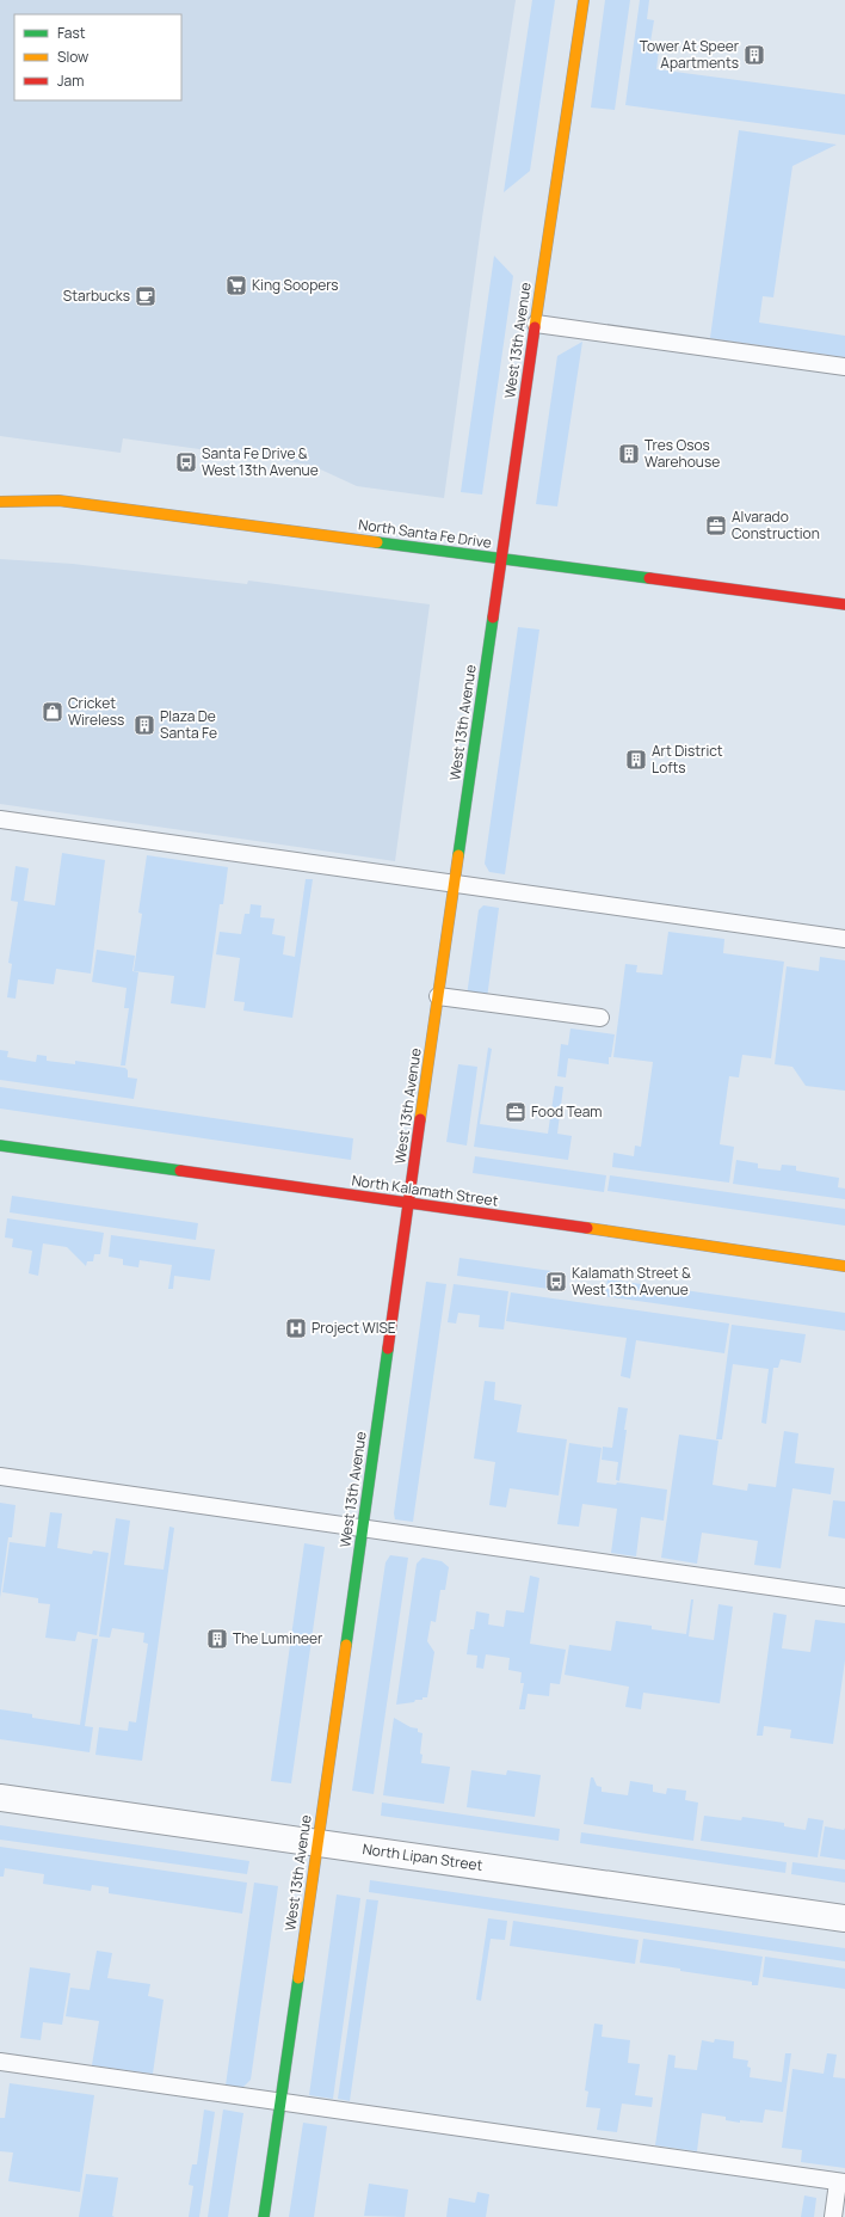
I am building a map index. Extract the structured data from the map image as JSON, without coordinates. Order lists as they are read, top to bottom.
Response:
{
  "streets": {
    "main road": ["West 13th Avenue", "North Santa Fe Drive", "North Kalamath Street"],
    "street": ["North Lipan Street"]
  },
  "crossings": [
    ["West 13th Avenue", "North Santa Fe Drive"],
    ["West 13th Avenue", "North Kalamath Street"],
    ["West 13th Avenue", "North Lipan Street"]
  ],
  "places": {
    "building": [
      "Tower At Speer Apartments",
      "Tres Osos Warehouse",
      "Plaza De Santa Fe",
      "Art District Lofts",
      "The Lumineer"
    ],
    "supermarket": ["King Soopers"],
    "cafe": ["Starbucks"],
    "bus stop": ["Santa Fe Drive & West 13th Avenue", "Kalamath Street & West 13th Avenue"],
    "office": ["Alvarado Construction", "Food Team"],
    "shop": ["Cricket Wireless"],
    "hospital": ["Project WISE"]
  },
  "legend": ["Fast", "Slow", "Jam"]
}
